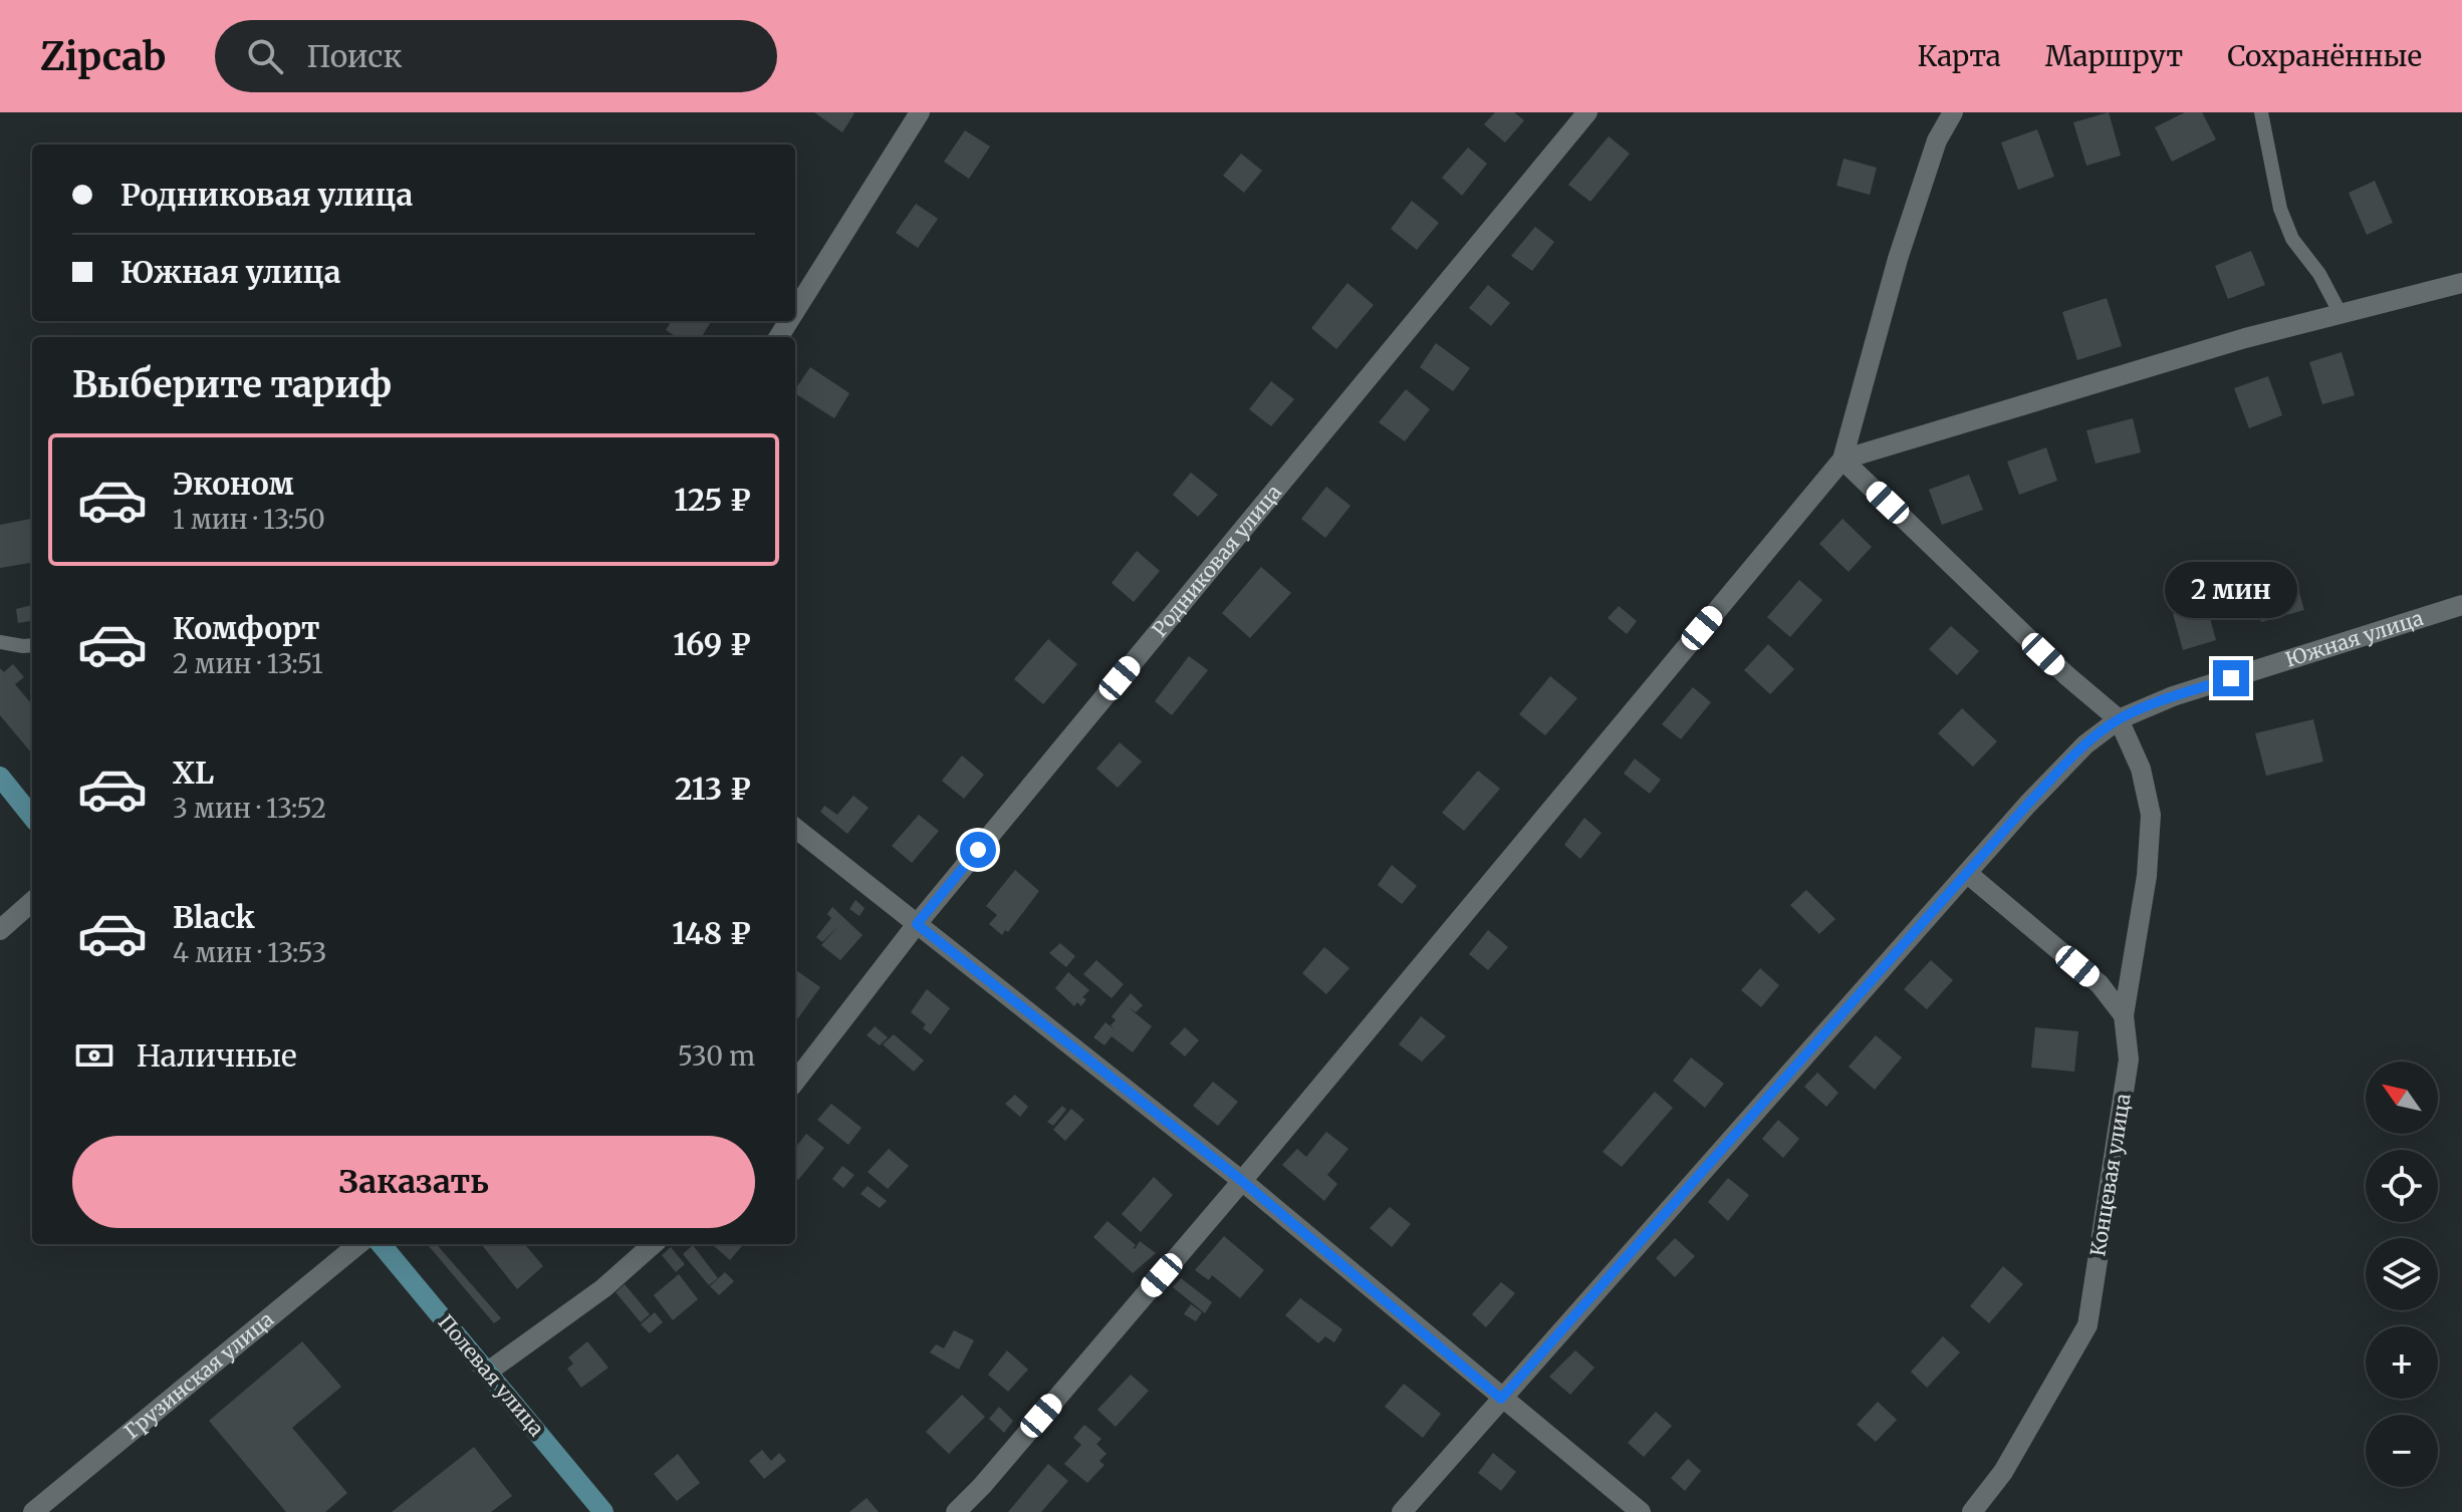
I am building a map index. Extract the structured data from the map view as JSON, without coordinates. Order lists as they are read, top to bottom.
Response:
{
  "streets": {
    "street": [
      "Родниковая улица",
      "Южная улица",
      "Концевая улица",
      "Полевая улица",
      "Грузинская улица"
    ]
  },
  "crossings": [
    ["Южная улица", "Концевая улица"]
  ],
  "north": "top left",
  "page": {
    "header": "Zipcab",
    "search": "Поиск",
    "nav": ["Карта", "Маршрут", "Сохранённые"],
    "banner": ["Родниковая улица", "Южная улица"],
    "heading": "Выберите тариф",
    "list": [
      {
        "name": "Эконом",
        "note": "1 мин · 13:50",
        "value": "125 ₽"
      },
      {
        "name": "Комфорт",
        "note": "2 мин · 13:51",
        "value": "169 ₽"
      },
      {
        "name": "XL",
        "note": "3 мин · 13:52",
        "value": "213 ₽"
      },
      {
        "name": "Black",
        "note": "4 мин · 13:53",
        "value": "148 ₽"
      }
    ],
    "bubble": "2 мин",
    "pay": ["Наличные", "530 m"],
    "map_buttons": ["+", "−"],
    "buttons": "Заказать"
  }
}
